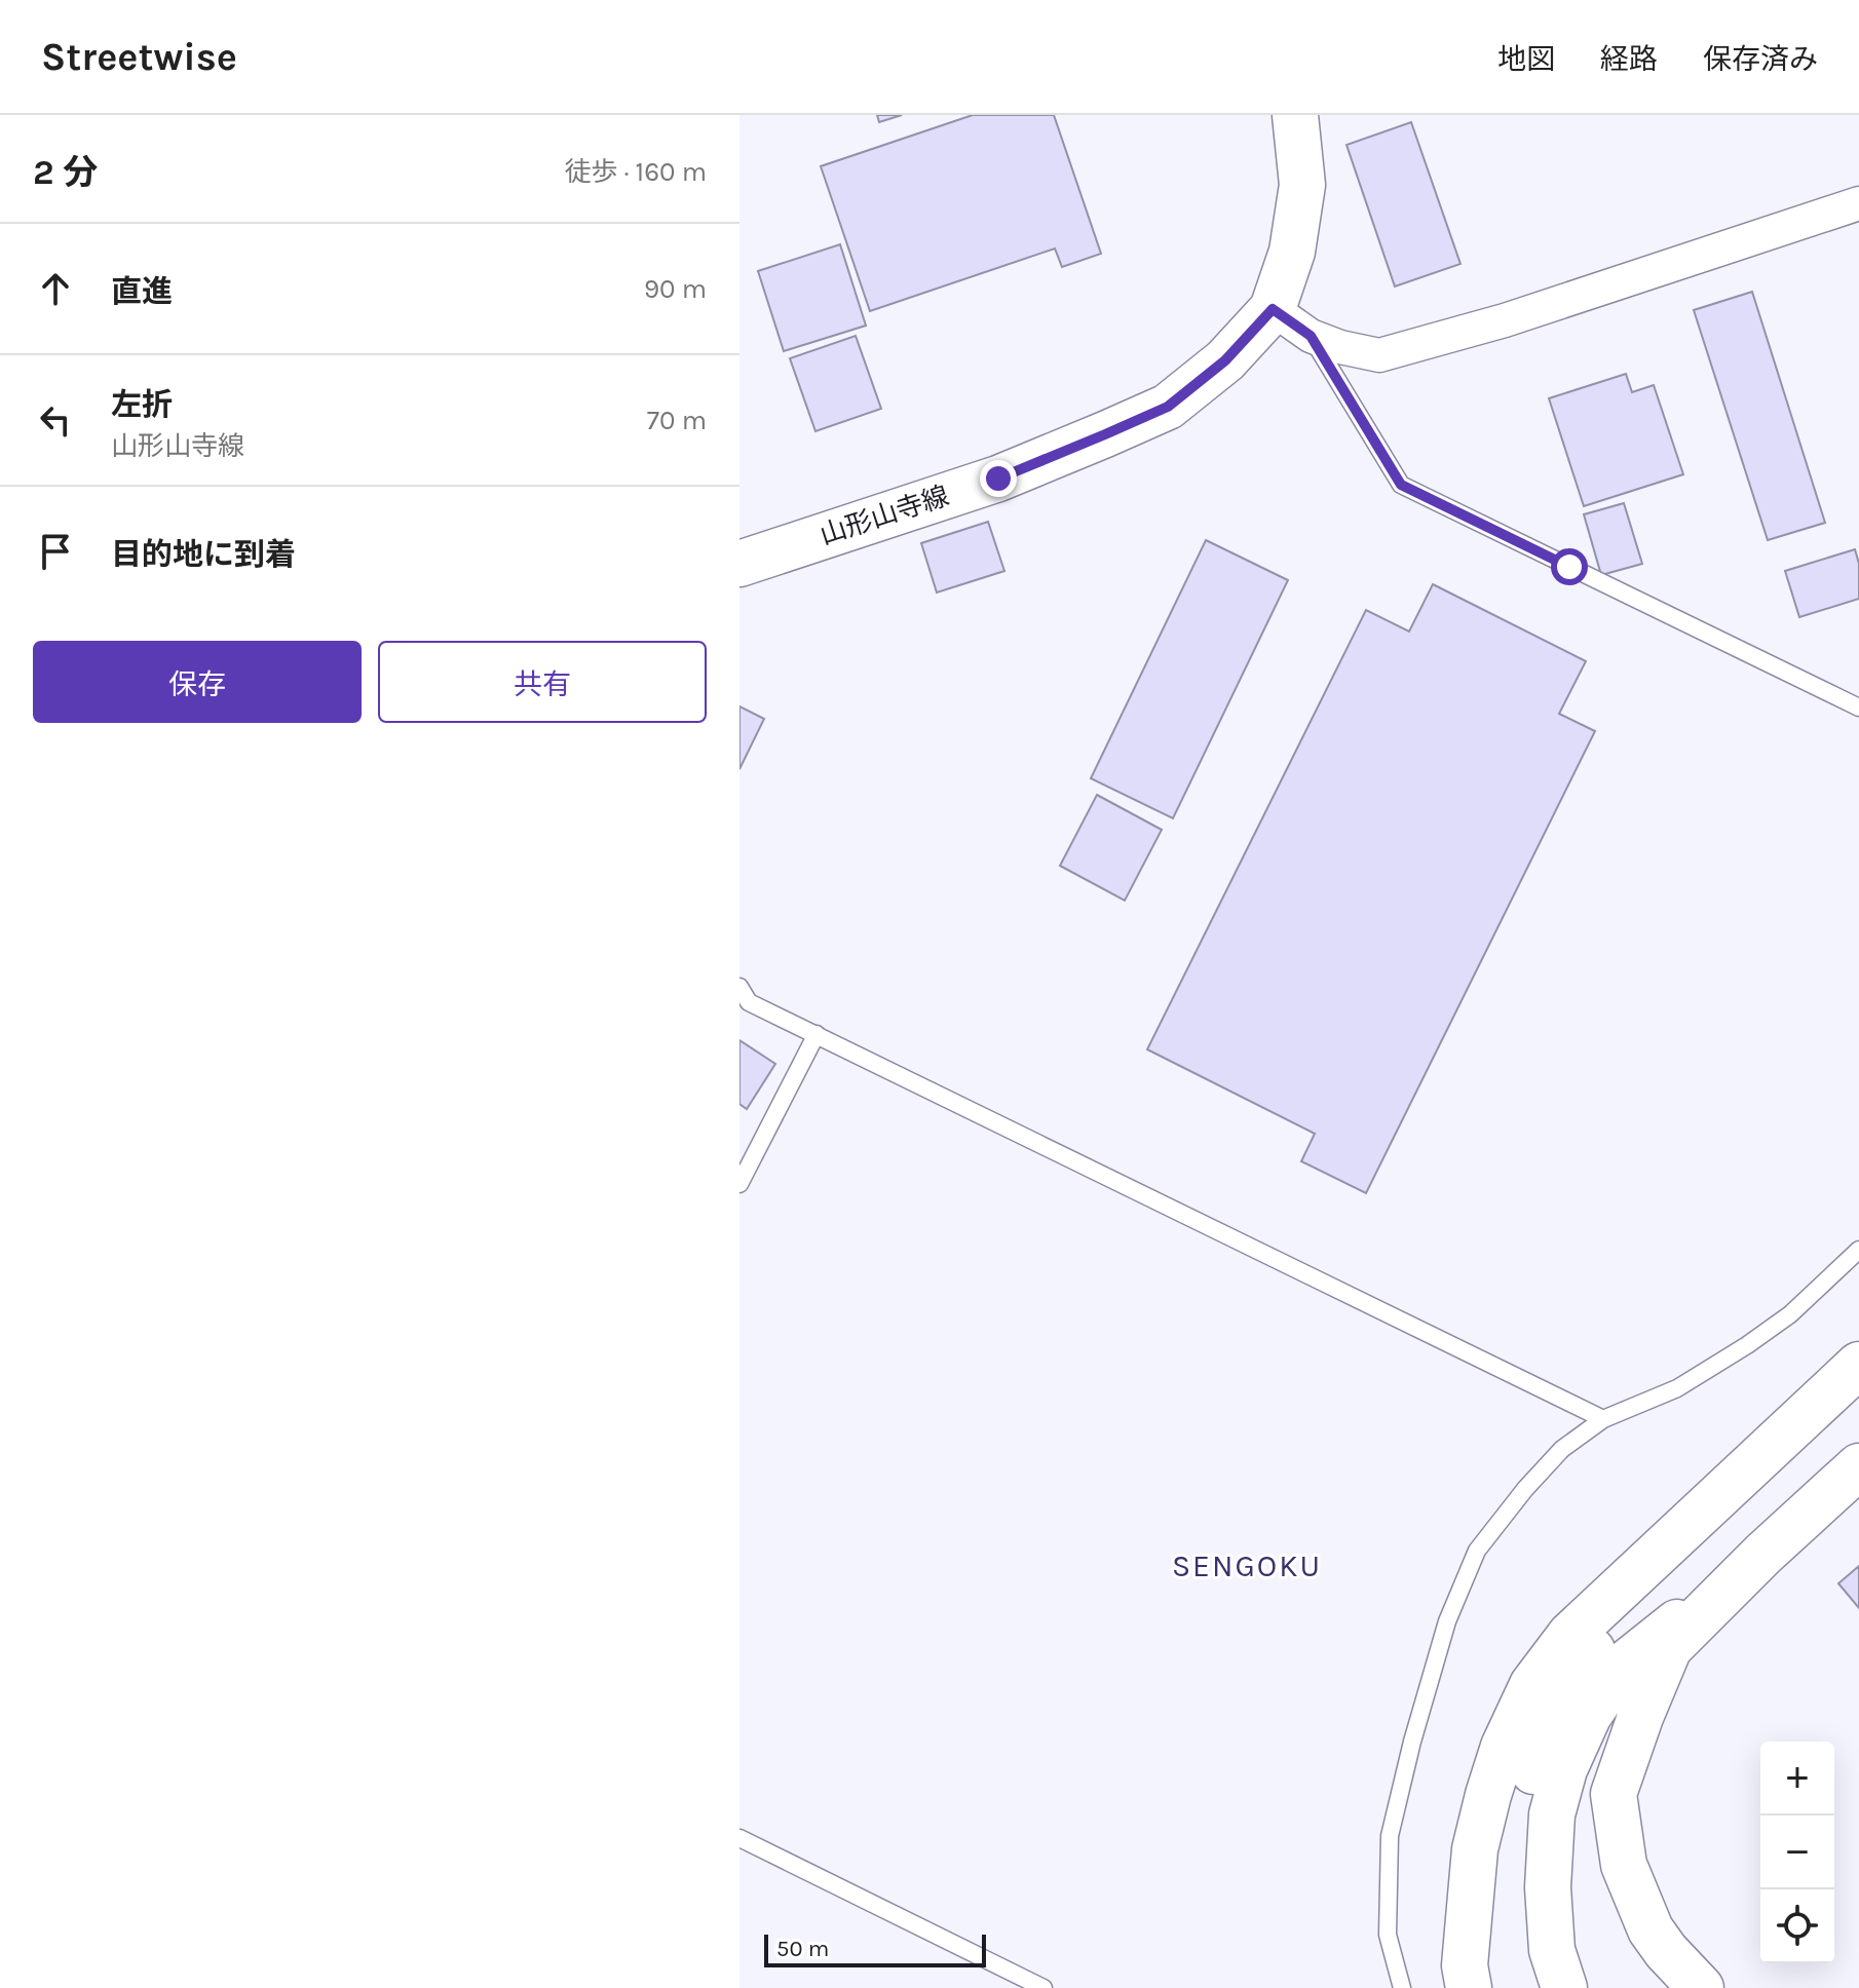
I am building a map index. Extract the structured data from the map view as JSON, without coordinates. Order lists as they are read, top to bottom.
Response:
{
  "streets": {
    "main road": ["山形山寺線"]
  },
  "districts": ["SENGOKU"],
  "scale_bar": "50 m",
  "page": {
    "header": "Streetwise",
    "nav": ["地図", "経路", "保存済み"],
    "heading": ["2 分", "徒歩 · 160 m"],
    "list": [
      ["直進", "90 m"],
      ["左折", "山形山寺線", "70 m"],
      "目的地に到着"
    ],
    "buttons": ["保存", "共有"],
    "map_buttons": ["+", "−"],
    "scale": "50 m"
  }
}
